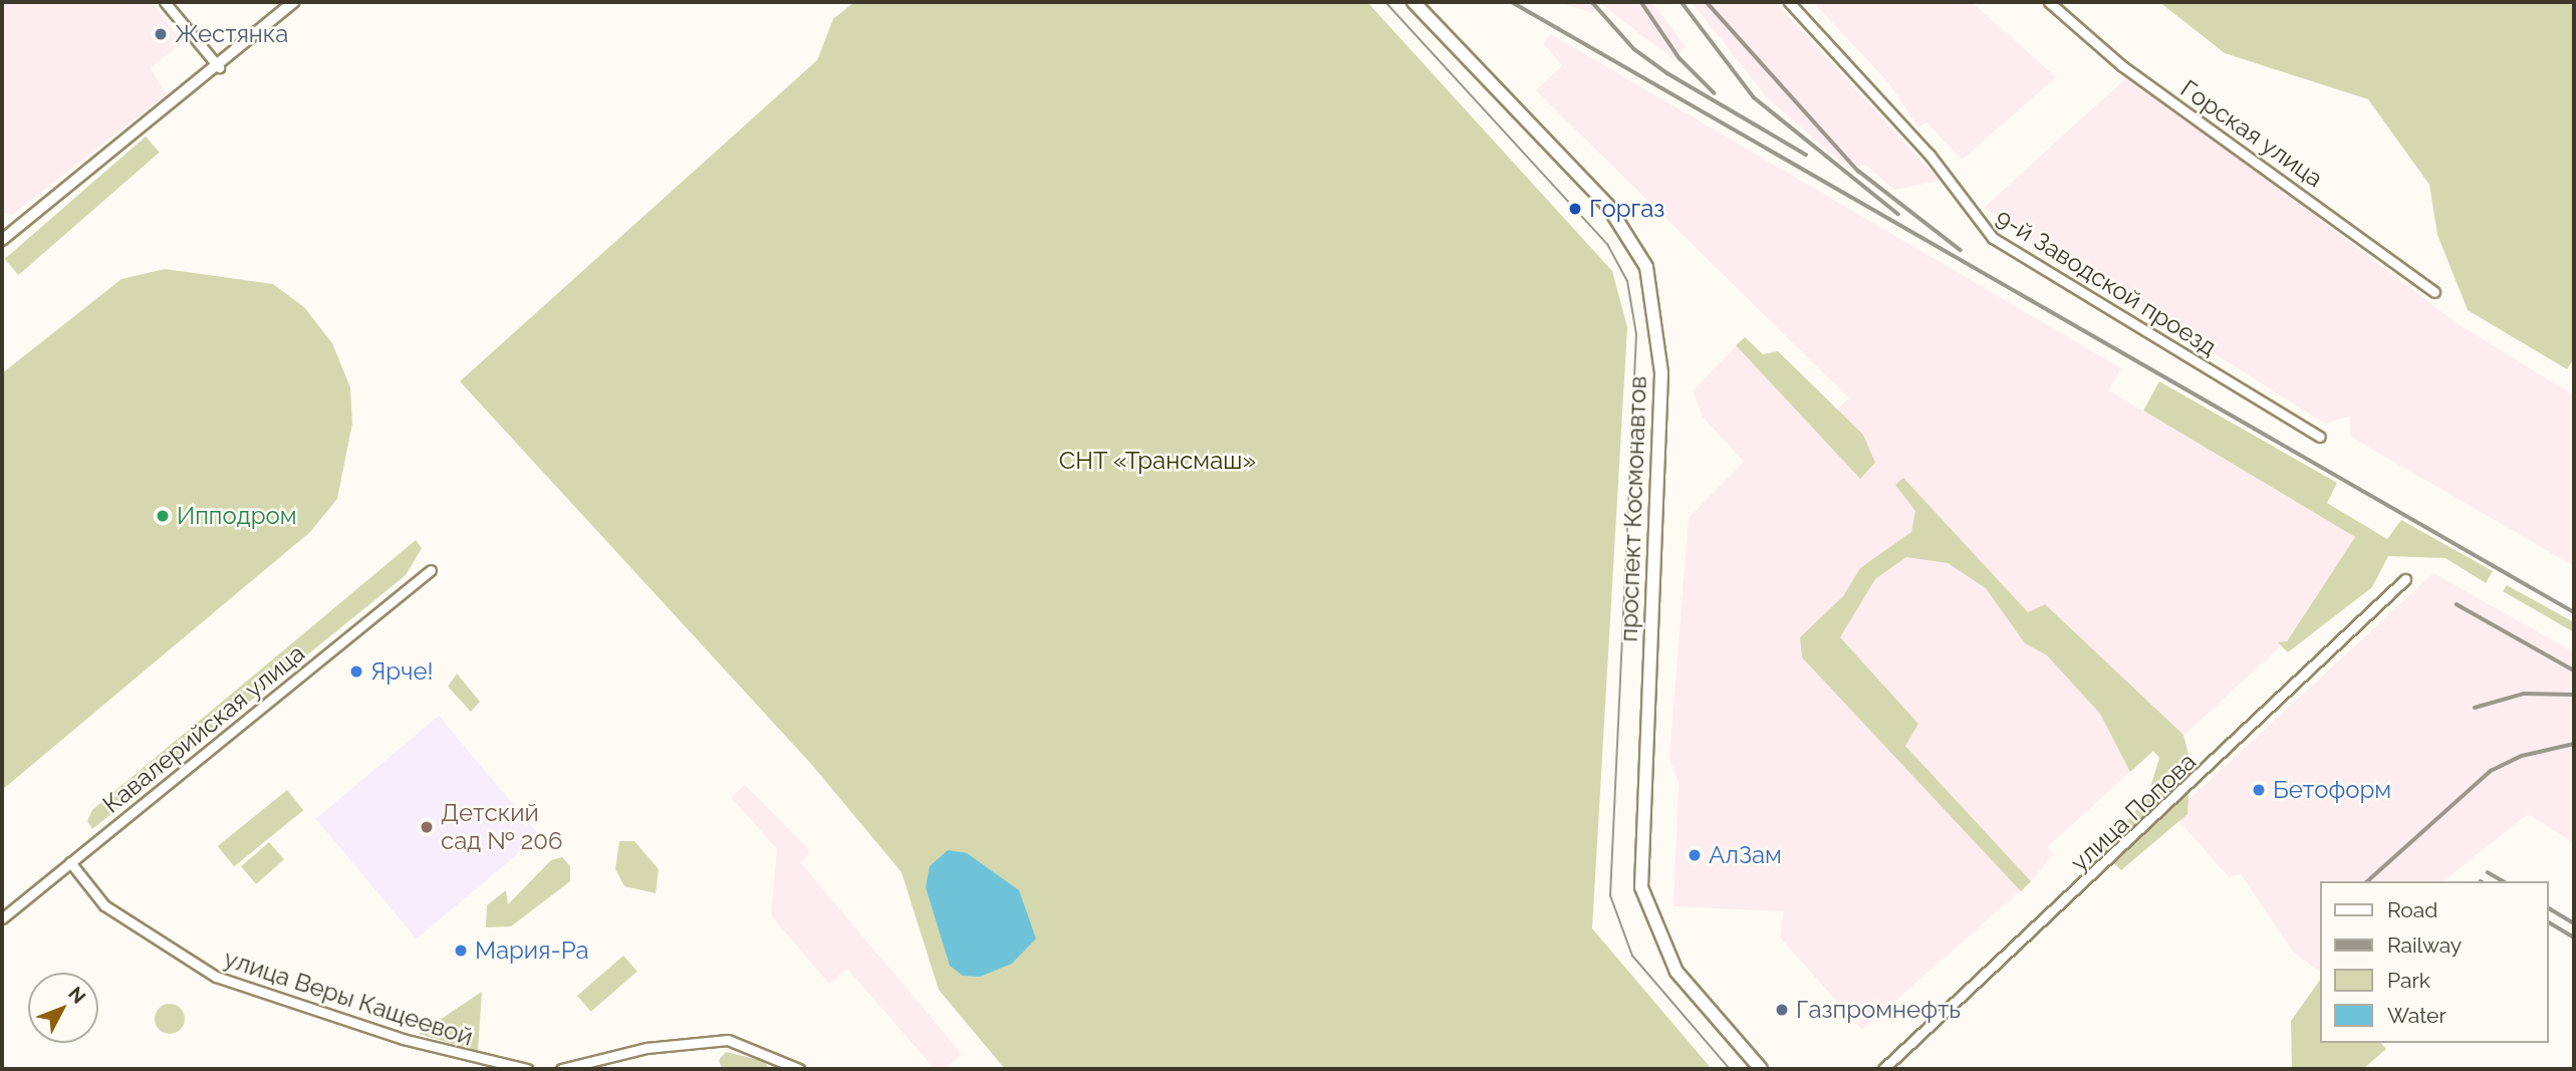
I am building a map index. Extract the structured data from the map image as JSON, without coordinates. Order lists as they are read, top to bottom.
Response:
{
  "streets": {
    "main road": ["проспект Космонавтов"],
    "street": [
      "Горская улица",
      "9-й Заводской проезд",
      "Кавалерийская улица",
      "улица Попова",
      "улица Веры Кащеевой"
    ]
  },
  "crossings": [
    ["Кавалерийская улица", "улица Веры Кащеевой"]
  ],
  "parks": ["СНТ «Трансмаш»"],
  "places": [
    "Жестянка",
    "Горгаз",
    "Ипподром",
    "Ярче!",
    "Бетоформ",
    "Детский сад № 206",
    "АлЗам",
    "Мария-Ра",
    "Газпромнефть"
  ],
  "legend": [
    "Road",
    "Railway",
    "Park",
    "Water"
  ],
  "north": "top right"
}
